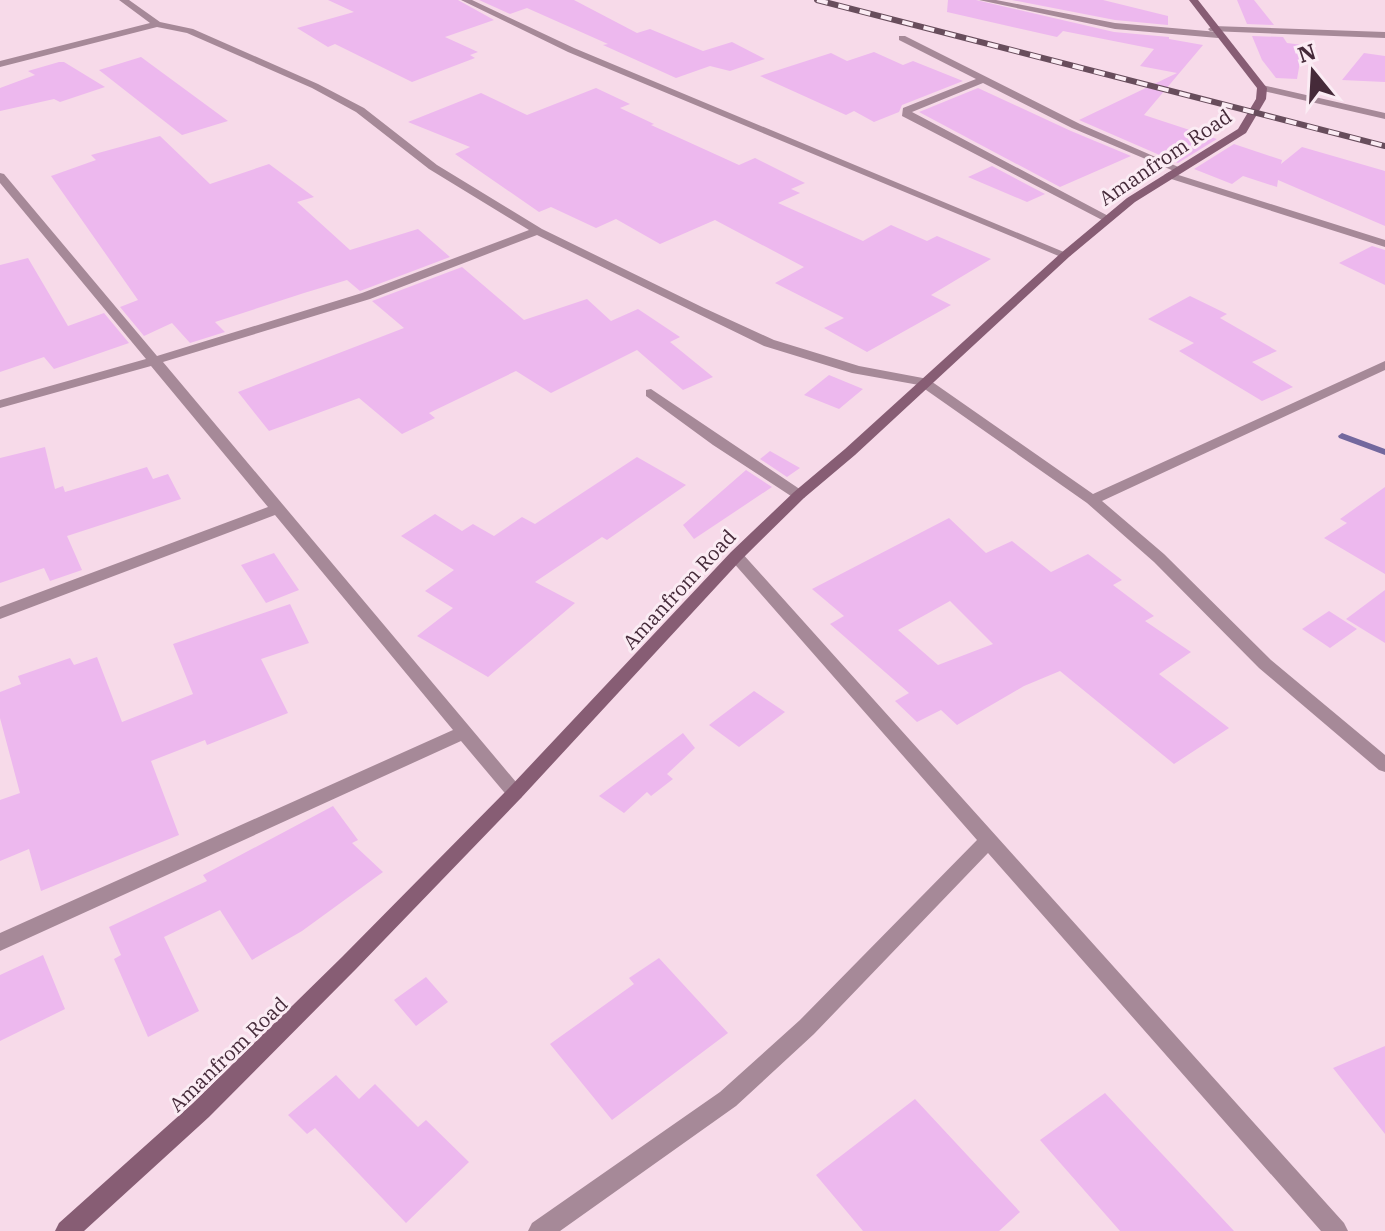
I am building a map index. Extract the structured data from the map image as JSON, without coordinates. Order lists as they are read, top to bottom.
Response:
{
  "streets": {
    "street": ["Amanfrom Road"]
  },
  "north": "top"
}
